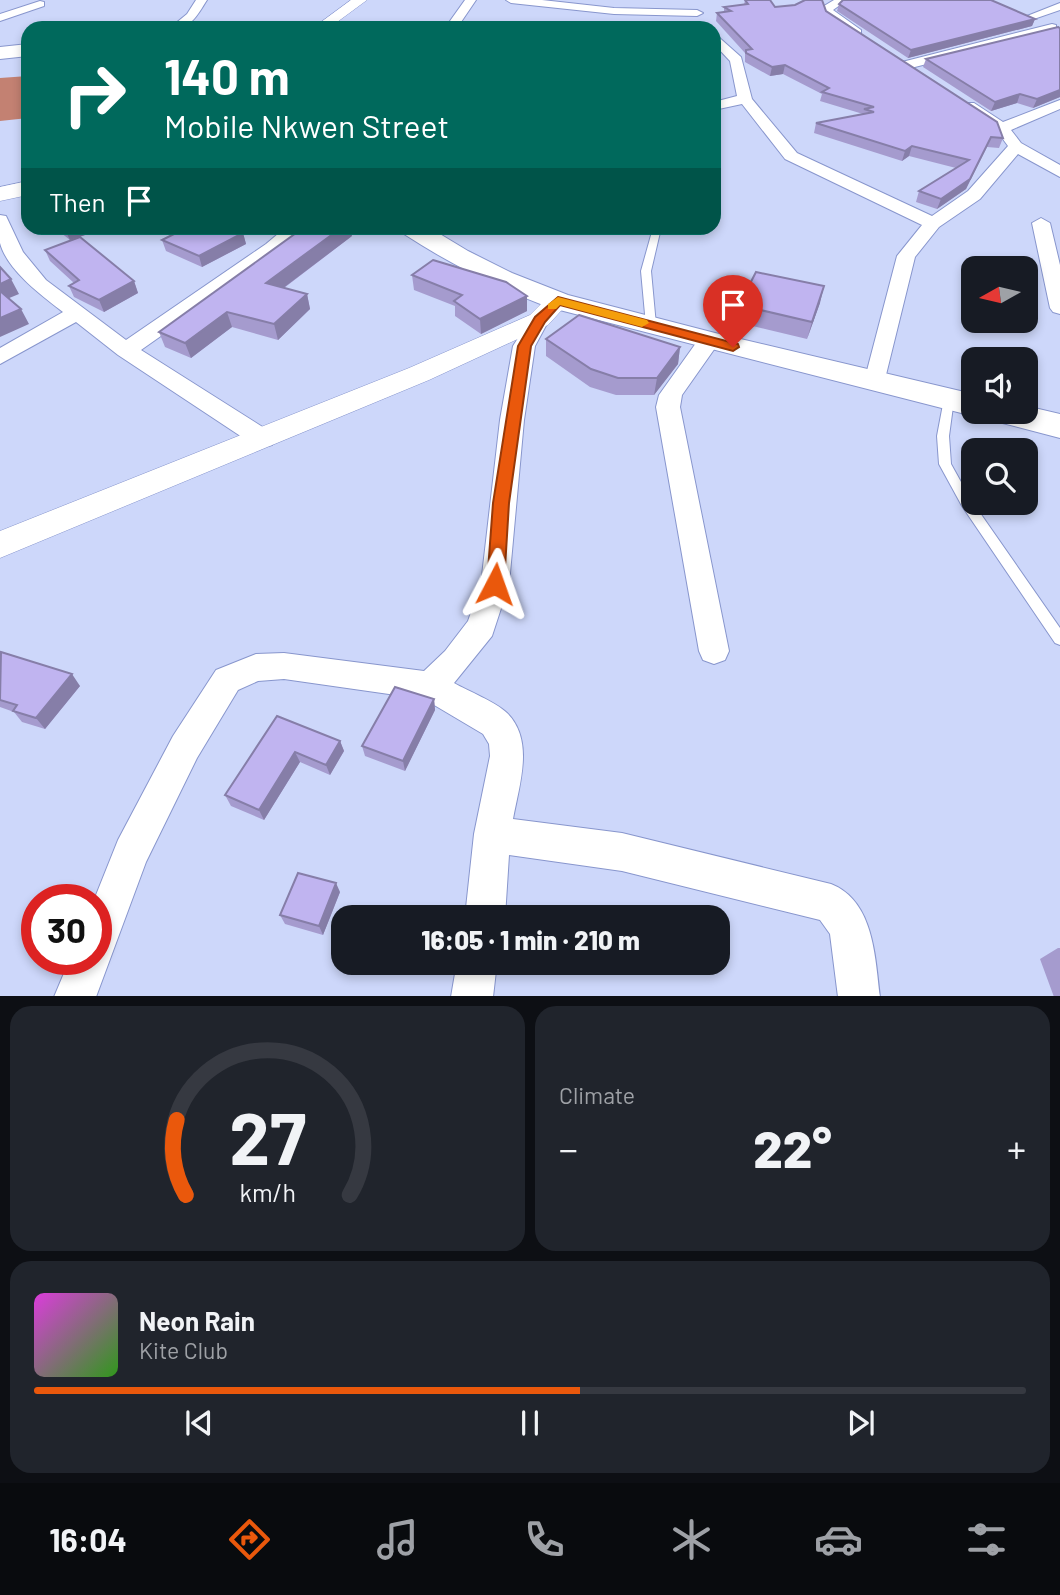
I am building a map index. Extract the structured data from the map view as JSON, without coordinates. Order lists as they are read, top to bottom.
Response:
{
  "north": "left",
  "page": {
    "turn": ["140 m", "Mobile Nkwen Street"],
    "then": "Then",
    "limit": "30",
    "trip": "16:05 · 1 min · 210 m",
    "tile": "Climate",
    "heat": ["−", "22°", "+"],
    "song": ["Neon Rain", "Kite Club"],
    "tabs": "16:04",
    "gauge": ["27", "km/h"]
  }
}
